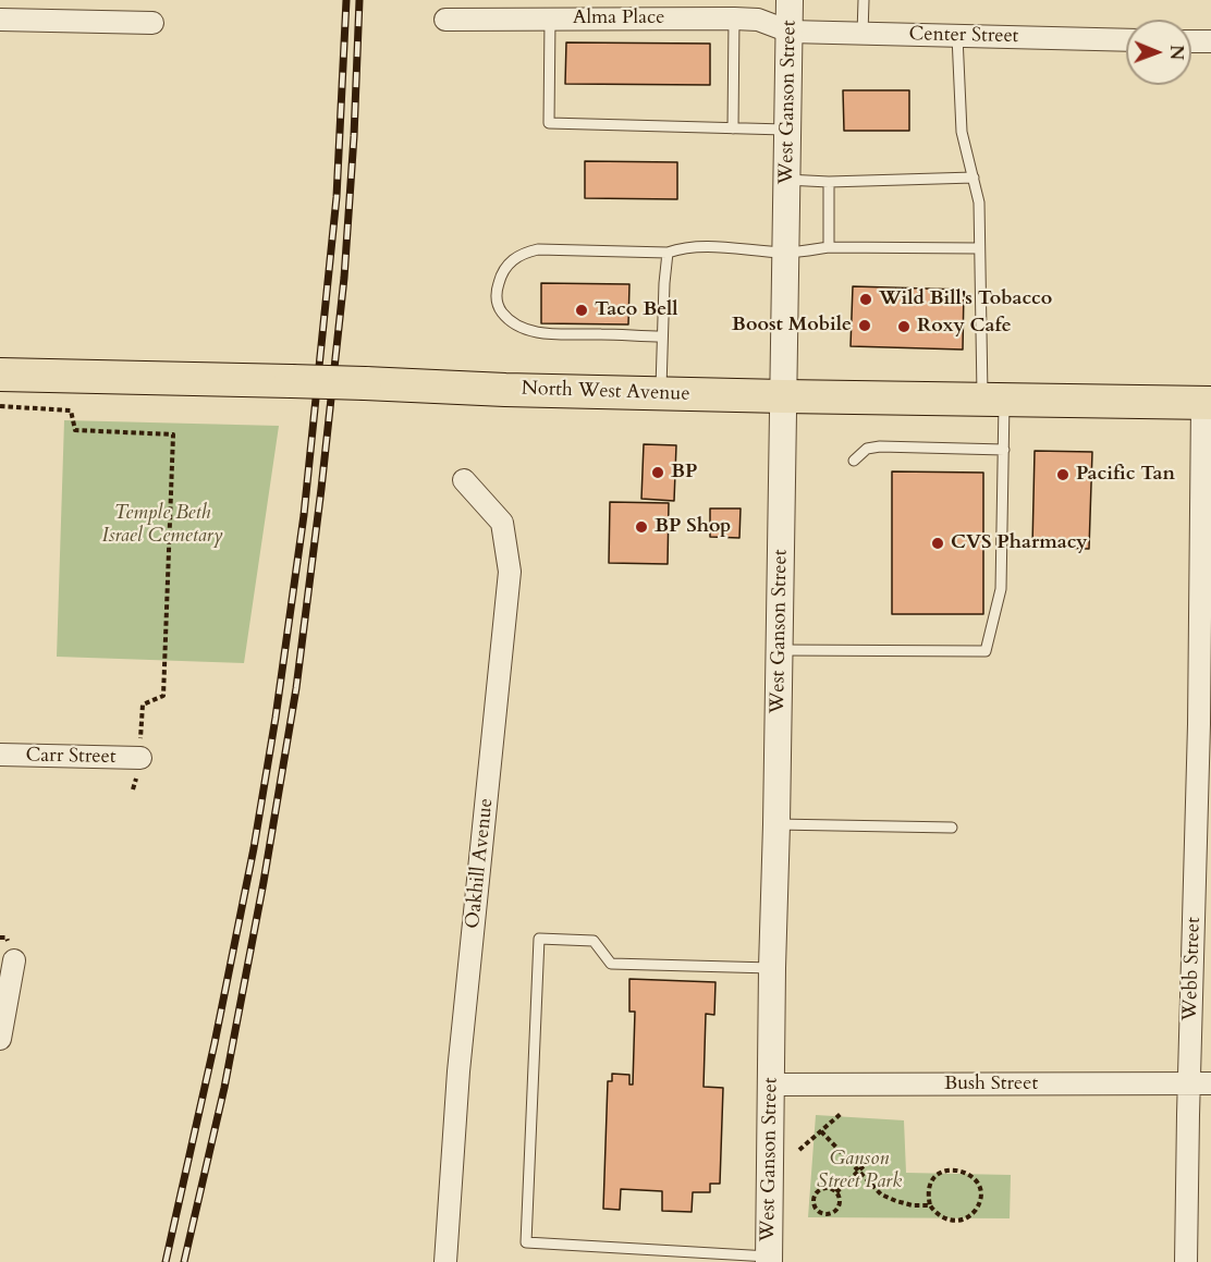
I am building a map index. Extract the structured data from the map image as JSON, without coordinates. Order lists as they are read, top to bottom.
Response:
{
  "streets": {
    "main road": ["North West Avenue"],
    "street": [
      "Alma Place",
      "Center Street",
      "West Ganson Street",
      "Carr Street",
      "Oakhill Avenue",
      "Webb Street",
      "Bush Street"
    ]
  },
  "crossings": [
    ["Alma Place", "Center Street"],
    ["Alma Place", "West Ganson Street"],
    ["Center Street", "West Ganson Street"],
    ["West Ganson Street", "North West Avenue"],
    ["West Ganson Street", "Bush Street"],
    ["North West Avenue", "Webb Street"],
    ["Webb Street", "Bush Street"]
  ],
  "parks": ["Temple Beth Israel Cemetary", "Ganson Street Park"],
  "places": [
    "Wild Bill's Tobacco",
    "Taco Bell",
    "Boost Mobile",
    "Roxy Cafe",
    "BP",
    "Pacific Tan",
    "BP Shop",
    "CVS Pharmacy"
  ],
  "north": "right"
}
